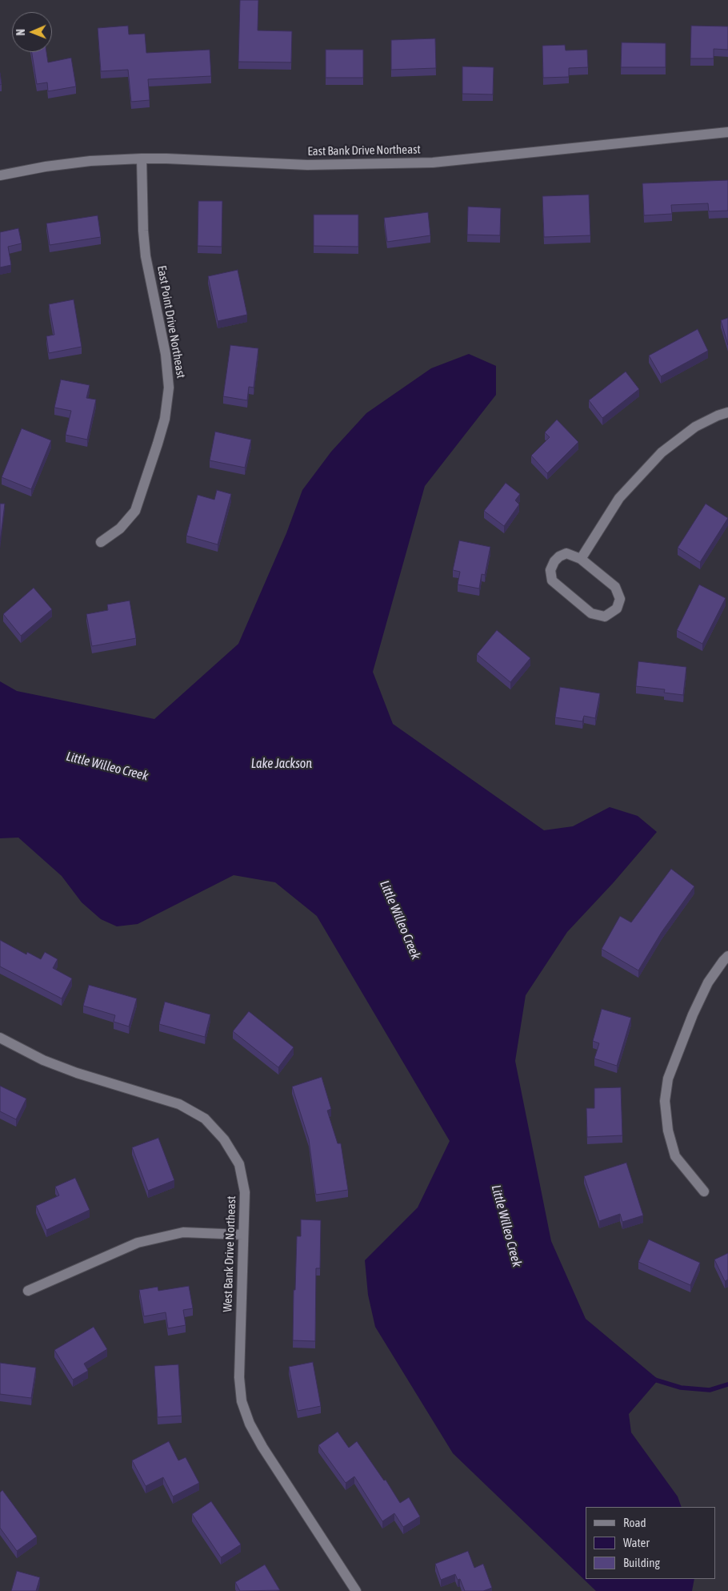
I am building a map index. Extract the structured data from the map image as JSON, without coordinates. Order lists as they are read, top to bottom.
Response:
{
  "streets": {
    "street": ["East Bank Drive Northeast", "East Point Drive Northeast", "West Bank Drive Northeast"]
  },
  "crossings": [
    ["East Bank Drive Northeast", "East Point Drive Northeast"]
  ],
  "water": ["Lake Jackson", "Little Willeo Creek"],
  "legend": ["Road", "Water", "Building"],
  "north": "left"
}
